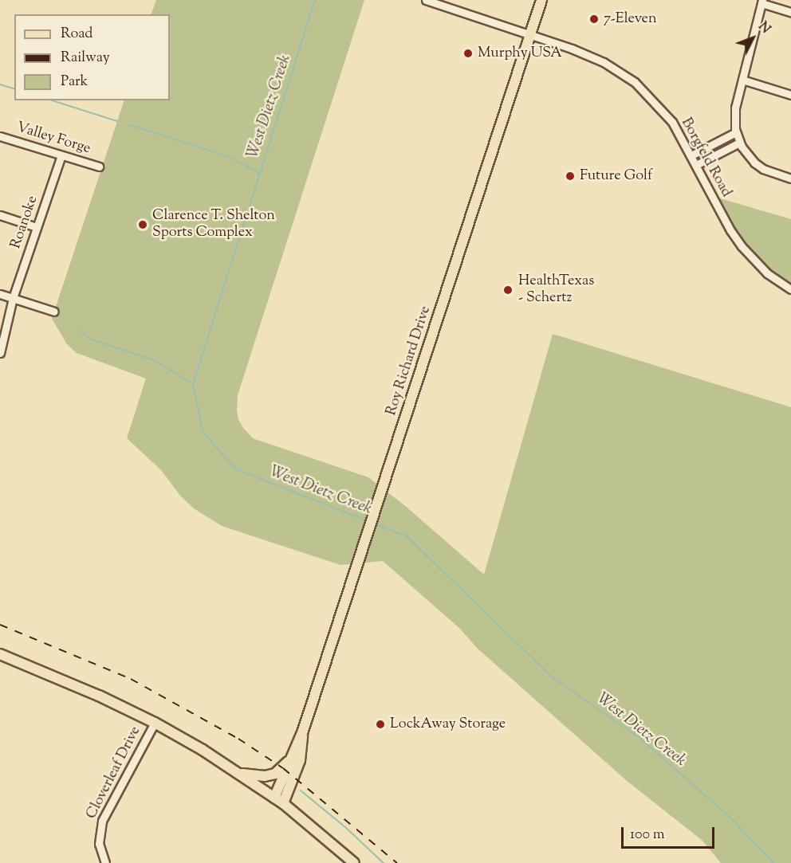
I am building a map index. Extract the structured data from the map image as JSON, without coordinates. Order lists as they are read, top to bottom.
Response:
{
  "streets": {
    "main road": ["Roy Richard Drive"],
    "street": [
      "Valley Forge",
      "Borgfeld Road",
      "Roanoke",
      "Cloverleaf Drive"
    ]
  },
  "crossings": [
    ["Valley Forge", "Roanoke"],
    ["Borgfeld Road", "Roy Richard Drive"]
  ],
  "water": ["West Dietz Creek"],
  "places": [
    "7-Eleven",
    "Murphy USA",
    "Future Golf",
    "Clarence T. Shelton Sports Complex",
    "HealthTexas - Schertz",
    "LockAway Storage"
  ],
  "legend": ["Road", "Railway", "Park"],
  "scale_bar": "100 m",
  "north": "top right"
}
